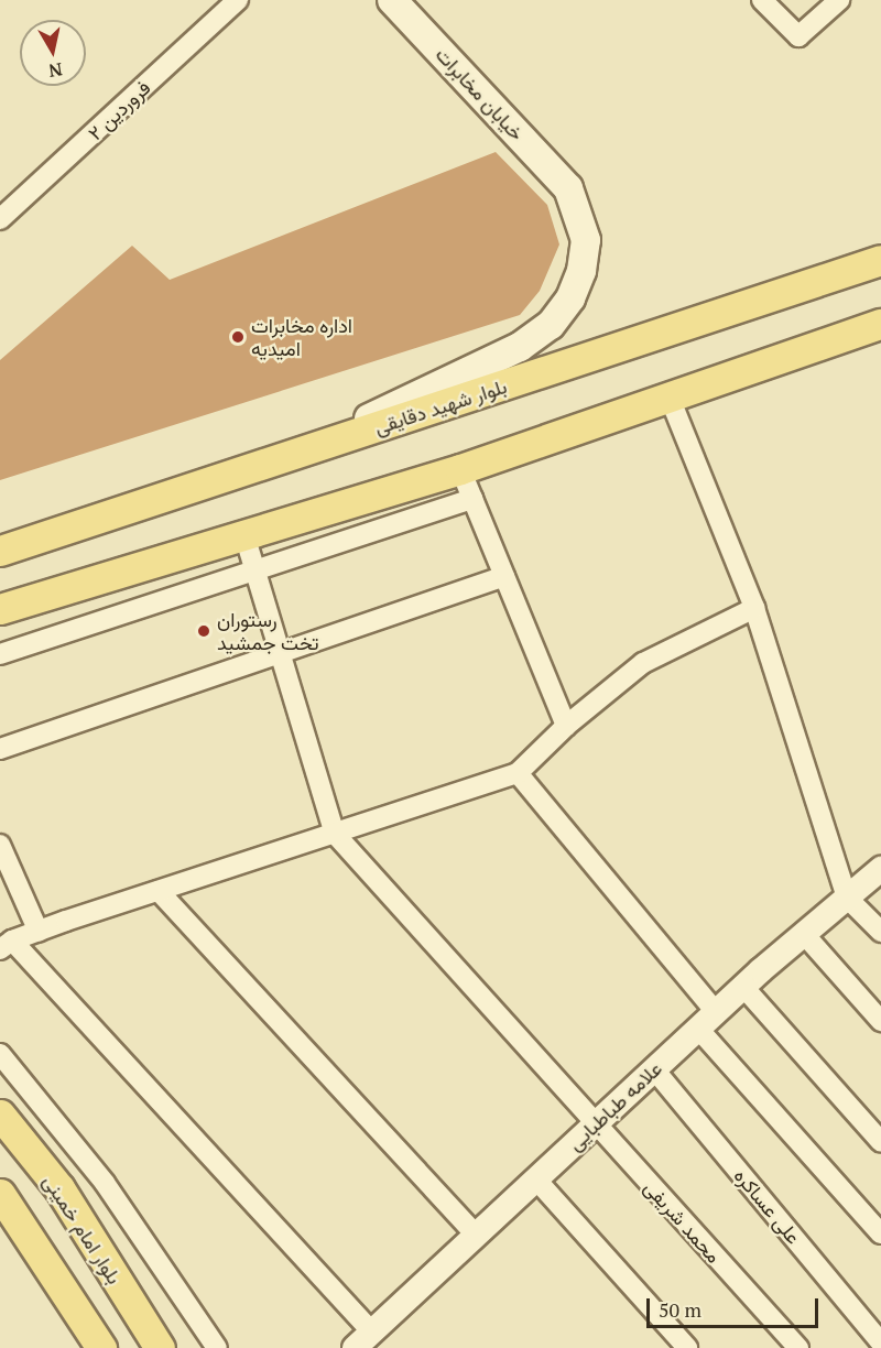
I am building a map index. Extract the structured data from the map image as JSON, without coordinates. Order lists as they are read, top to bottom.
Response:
{
  "streets": {
    "main road": ["خیابان مخابرات", "بلوار شهید دقایقی", "بلوار امام خمینی"],
    "street": [
      "فروردین ۲",
      "علامه طباطبایی",
      "علی عساکره",
      "محمد شریفی"
    ]
  },
  "crossings": [
    ["خیابان مخابرات", "بلوار شهید دقایقی"],
    ["علامه طباطبایی", "علی عساکره"],
    ["علامه طباطبایی", "محمد شریفی"]
  ],
  "places": ["اداره مخابرات امیدیه", "رستوران تخت جمشید"],
  "scale_bar": "50 m",
  "north": "bottom"
}
